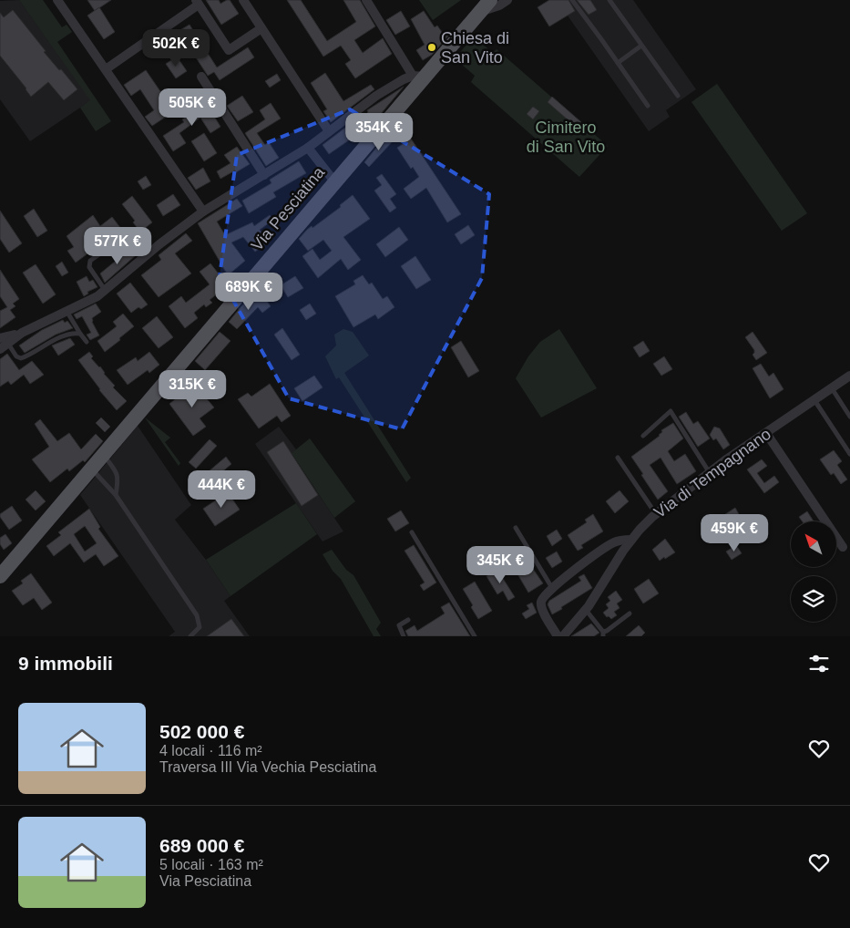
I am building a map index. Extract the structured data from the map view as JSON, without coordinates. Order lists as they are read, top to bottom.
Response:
{
  "streets": {
    "main road": ["Via Pesciatina"],
    "street": ["Via di Tempagnano"]
  },
  "parks": ["Cimitero di San Vito"],
  "places": ["Chiesa di San Vito"],
  "north": "top left",
  "page": {
    "price": [
      "502K €",
      "505K €",
      "354K €",
      "577K €",
      "689K €",
      "315K €",
      "444K €",
      "459K €",
      "345K €"
    ],
    "heading": "9 immobili",
    "list": [
      {
        "name": "502 000 €",
        "note": "4 locali · 116 m² · Traversa III Via Vechia Pesciatina"
      },
      {
        "name": "689 000 €",
        "note": "5 locali · 163 m² · Via Pesciatina"
      }
    ]
  }
}
